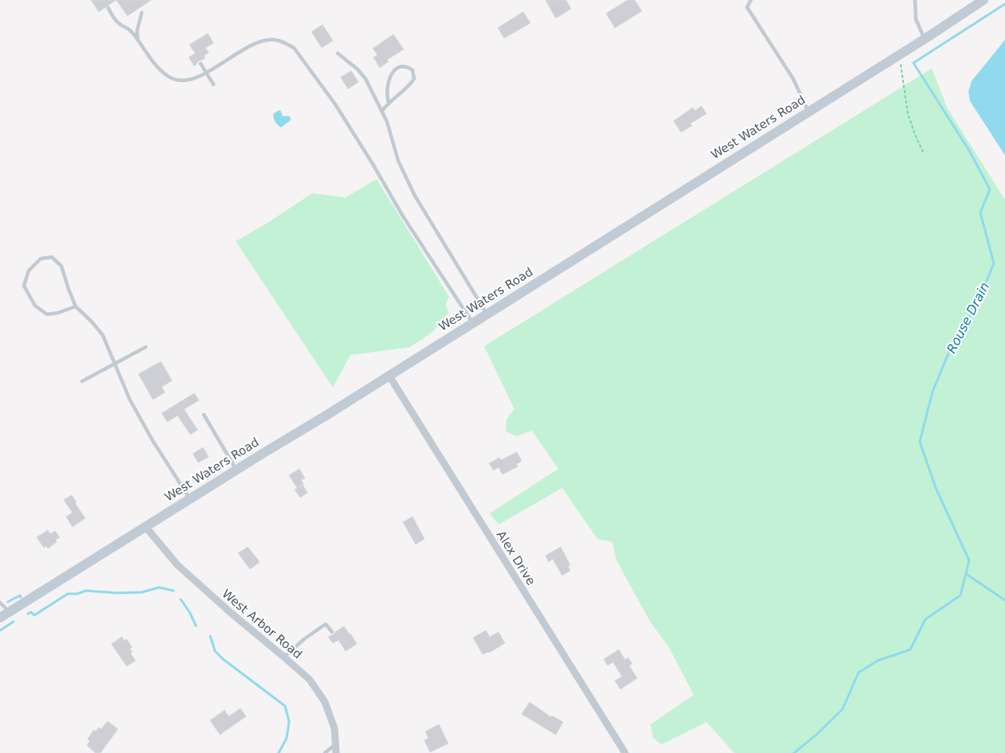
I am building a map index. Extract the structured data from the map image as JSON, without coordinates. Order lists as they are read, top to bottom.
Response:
{
  "streets": {
    "street": ["West Waters Road", "Alex Drive", "West Arbor Road"]
  },
  "crossings": [
    ["West Waters Road", "Alex Drive"],
    ["West Waters Road", "West Arbor Road"]
  ],
  "water": ["Rouse Drain"]
}
